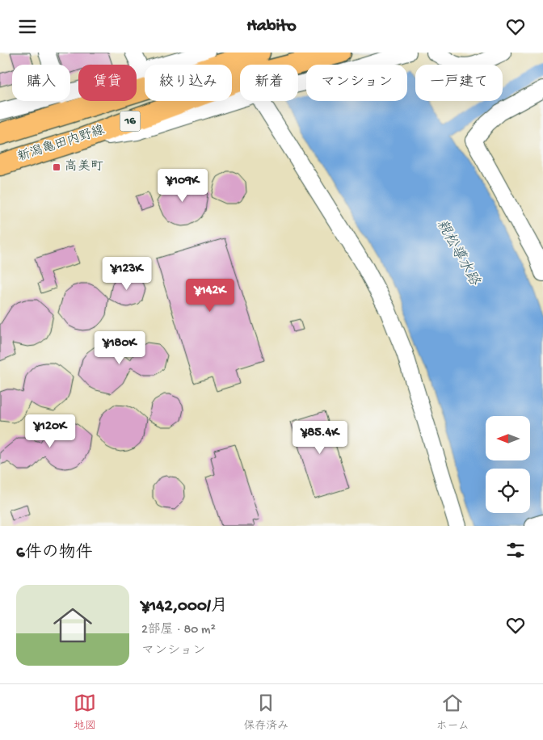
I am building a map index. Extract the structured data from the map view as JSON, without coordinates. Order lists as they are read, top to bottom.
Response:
{
  "streets": {
    "main road": ["16", "新潟亀田内野線"]
  },
  "water": ["親松導水路"],
  "places": {
    "transit": ["高美町"]
  },
  "north": "left",
  "page": {
    "header": "Habito",
    "chip": [
      "購入",
      "賃貸",
      "絞り込み",
      "新着",
      "マンション",
      "一戸建て"
    ],
    "price": [
      "¥109K",
      "¥123K",
      "¥142K",
      "¥180K",
      "¥120K",
      "¥85.4K"
    ],
    "heading": "6件の物件",
    "list": [
      {
        "name": "¥142,000/月",
        "note": "2部屋 · 80 m² · マンション"
      }
    ],
    "tabs": ["地図", "保存済み", "ホーム"]
  }
}
